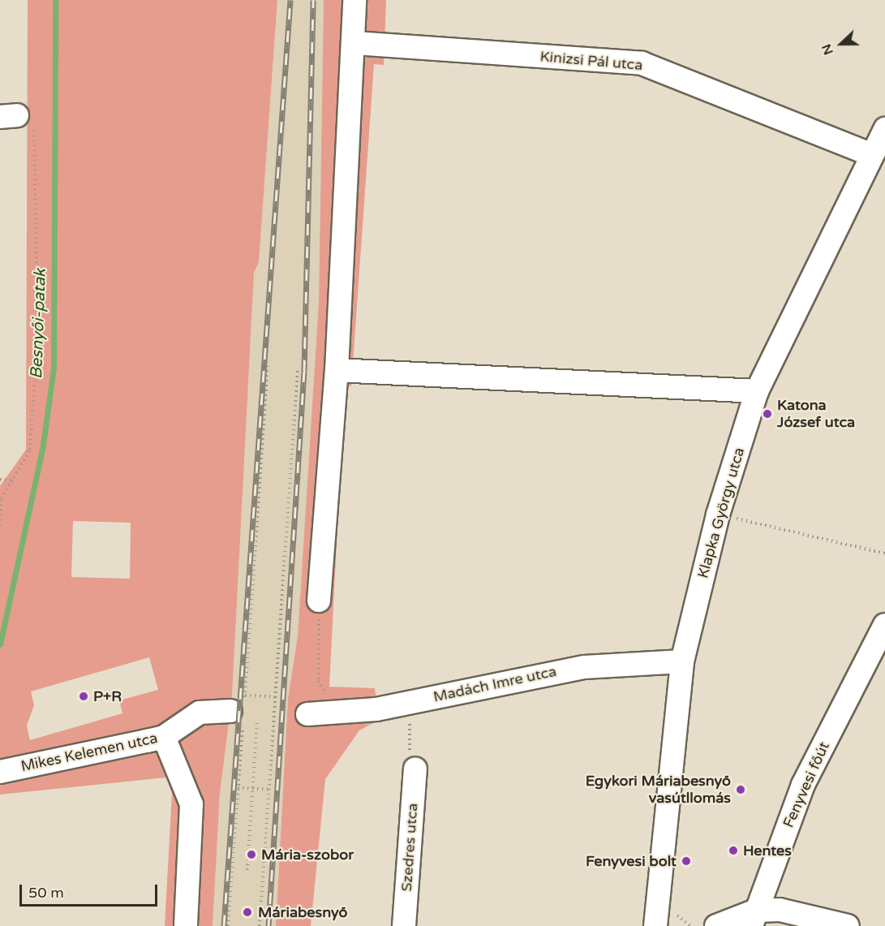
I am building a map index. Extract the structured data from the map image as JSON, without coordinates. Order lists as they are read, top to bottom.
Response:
{
  "streets": {
    "street": [
      "Kinizsi Pál utca",
      "Klapka György utca",
      "Madách Imre utca",
      "Mikes Kelemen utca",
      "Fenyvesi főút",
      "Szedres utca"
    ]
  },
  "crossings": [
    ["Kinizsi Pál utca", "Klapka György utca"],
    ["Klapka György utca", "Madách Imre utca"]
  ],
  "water": ["Besnyői-patak"],
  "places": [
    "Katona József utca",
    "P+R",
    "Egykori Máriabesnyő vasútllomás",
    "Hentes",
    "Mária-szobor",
    "Fenyvesi bolt",
    "Máriabesnyő"
  ],
  "scale_bar": "50 m",
  "north": "left"
}
